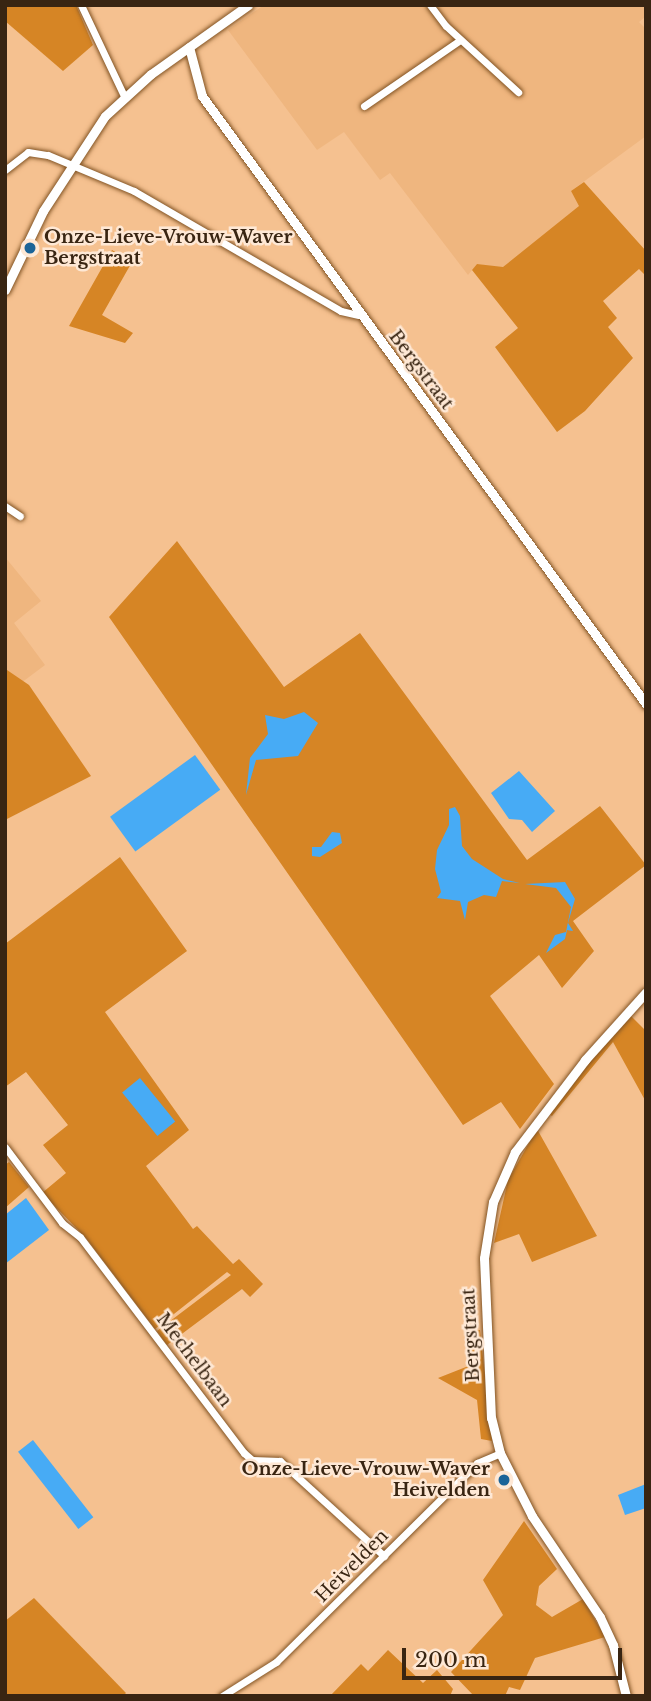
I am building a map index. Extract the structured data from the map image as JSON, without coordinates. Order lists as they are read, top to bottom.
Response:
{
  "streets": {
    "street": ["Bergstraat", "Mechelbaan", "Heivelden"]
  },
  "crossings": [
    ["Bergstraat", "Heivelden"],
    ["Mechelbaan", "Heivelden"]
  ],
  "places": ["Onze-Lieve-Vrouw-Waver Bergstraat", "Onze-Lieve-Vrouw-Waver Heivelden"],
  "scale_bar": "200 m"
}
